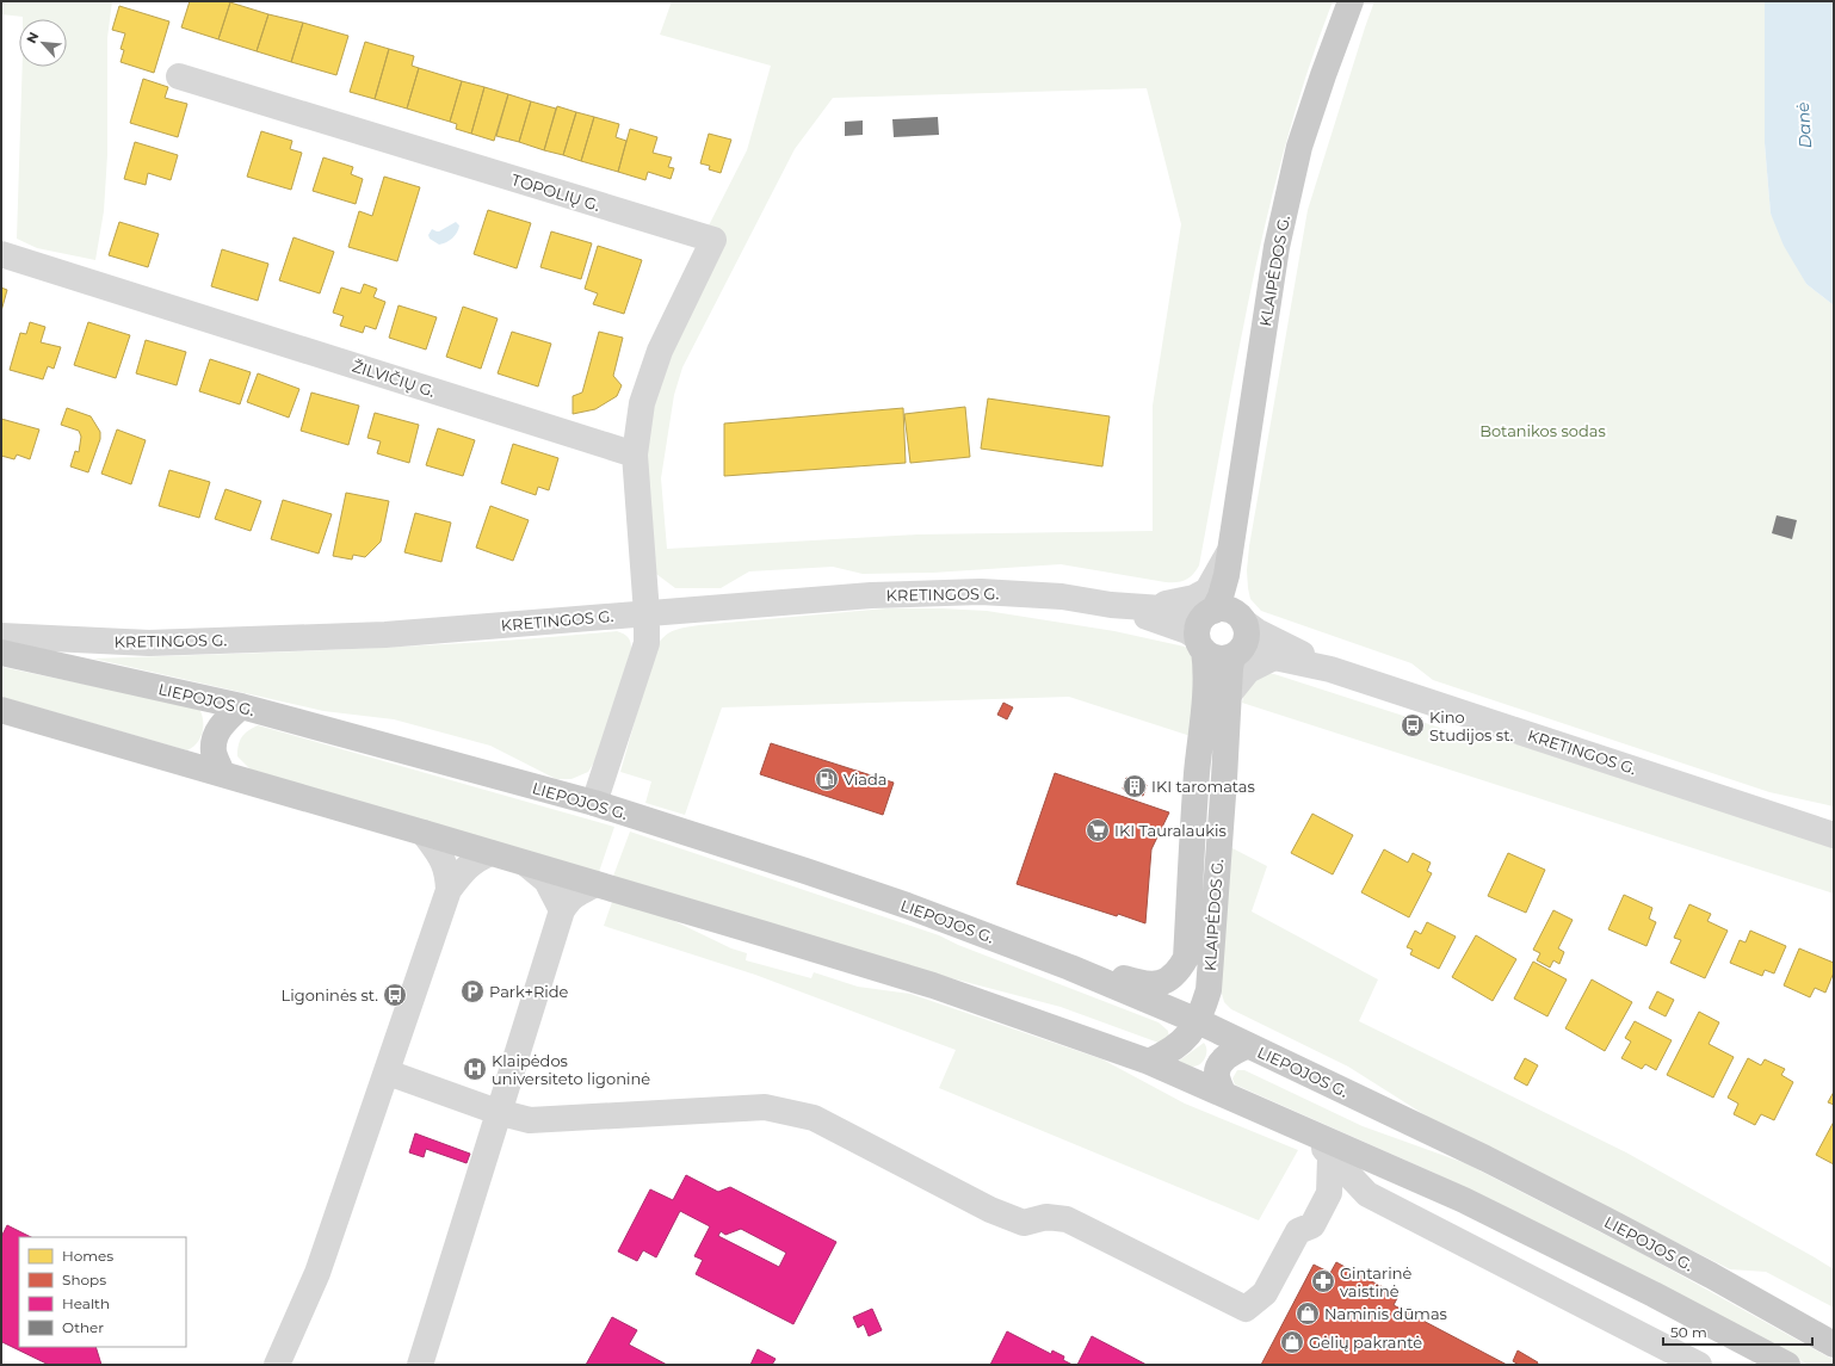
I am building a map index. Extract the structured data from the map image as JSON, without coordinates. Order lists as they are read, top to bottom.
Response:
{
  "streets": {
    "main road": ["KLAIPĖDOS G.", "LIEPOJOS G."],
    "street": ["TOPOLIŲ G.", "ŽILVIČIŲ G.", "KRETINGOS G."]
  },
  "crossings": [
    ["TOPOLIŲ G.", "ŽILVIČIŲ G."],
    ["KLAIPĖDOS G.", "KRETINGOS G."],
    ["KLAIPĖDOS G.", "LIEPOJOS G."]
  ],
  "water": ["Danė"],
  "parks": ["Botanikos sodas"],
  "places": {
    "bus stop": ["Kino Studijos st.", "Ligoninės st."],
    "fuel station": ["Viada"],
    "building": ["IKI taromatas"],
    "supermarket": ["IKI Tauralaukis"],
    "parking": ["Park+Ride"],
    "hospital": ["Klaipėdos universiteto ligoninė"],
    "pharmacy": ["Gintarinė vaistinė"],
    "shop": ["Naminis dūmas", "Gėlių pakrantė"]
  },
  "legend": [
    "Homes",
    "Shops",
    "Health",
    "Other"
  ],
  "scale_bar": "50 m",
  "north": "top left"
}
